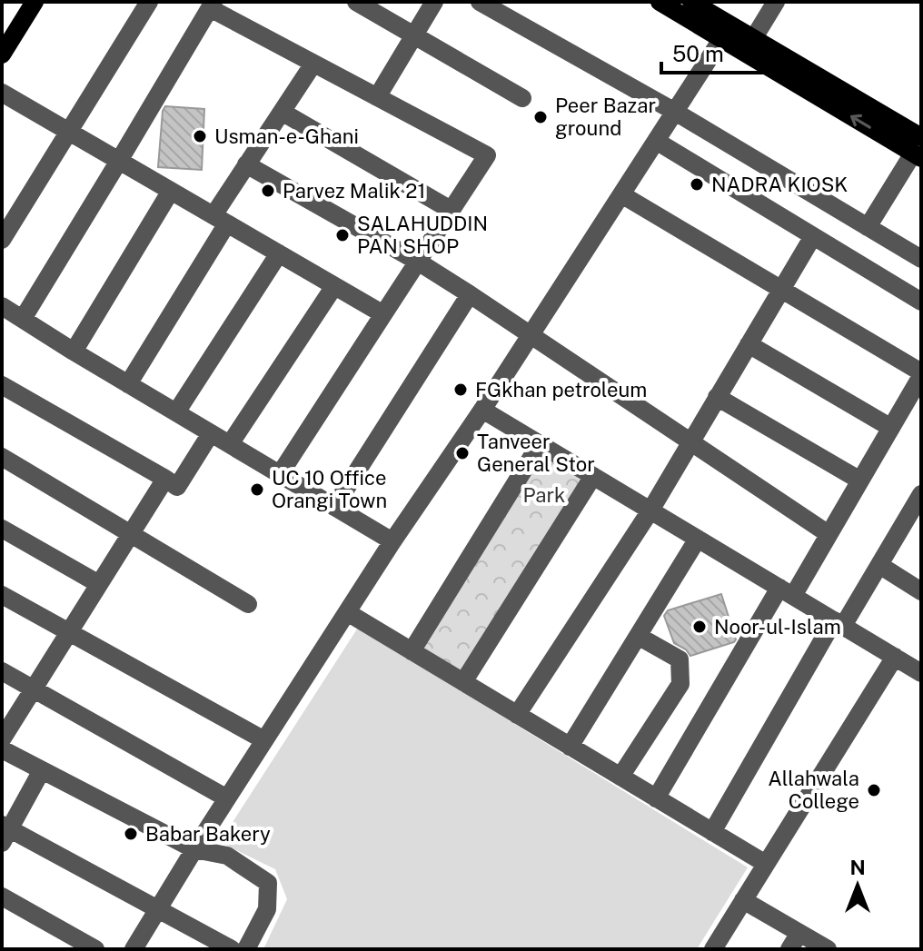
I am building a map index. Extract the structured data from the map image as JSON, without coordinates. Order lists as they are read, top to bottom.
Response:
{
  "parks": ["Park"],
  "places": [
    "Peer Bazar ground",
    "Usman-e-Ghani",
    "NADRA KIOSK",
    "Parvez Malik 21",
    "SALAHUDDIN PAN SHOP",
    "FGkhan petroleum",
    "Tanveer General Stor",
    "UC 10 Office Orangi Town",
    "Noor-ul-Islam",
    "Allahwala College",
    "Babar Bakery"
  ],
  "scale_bar": "50 m",
  "north": "top"
}
